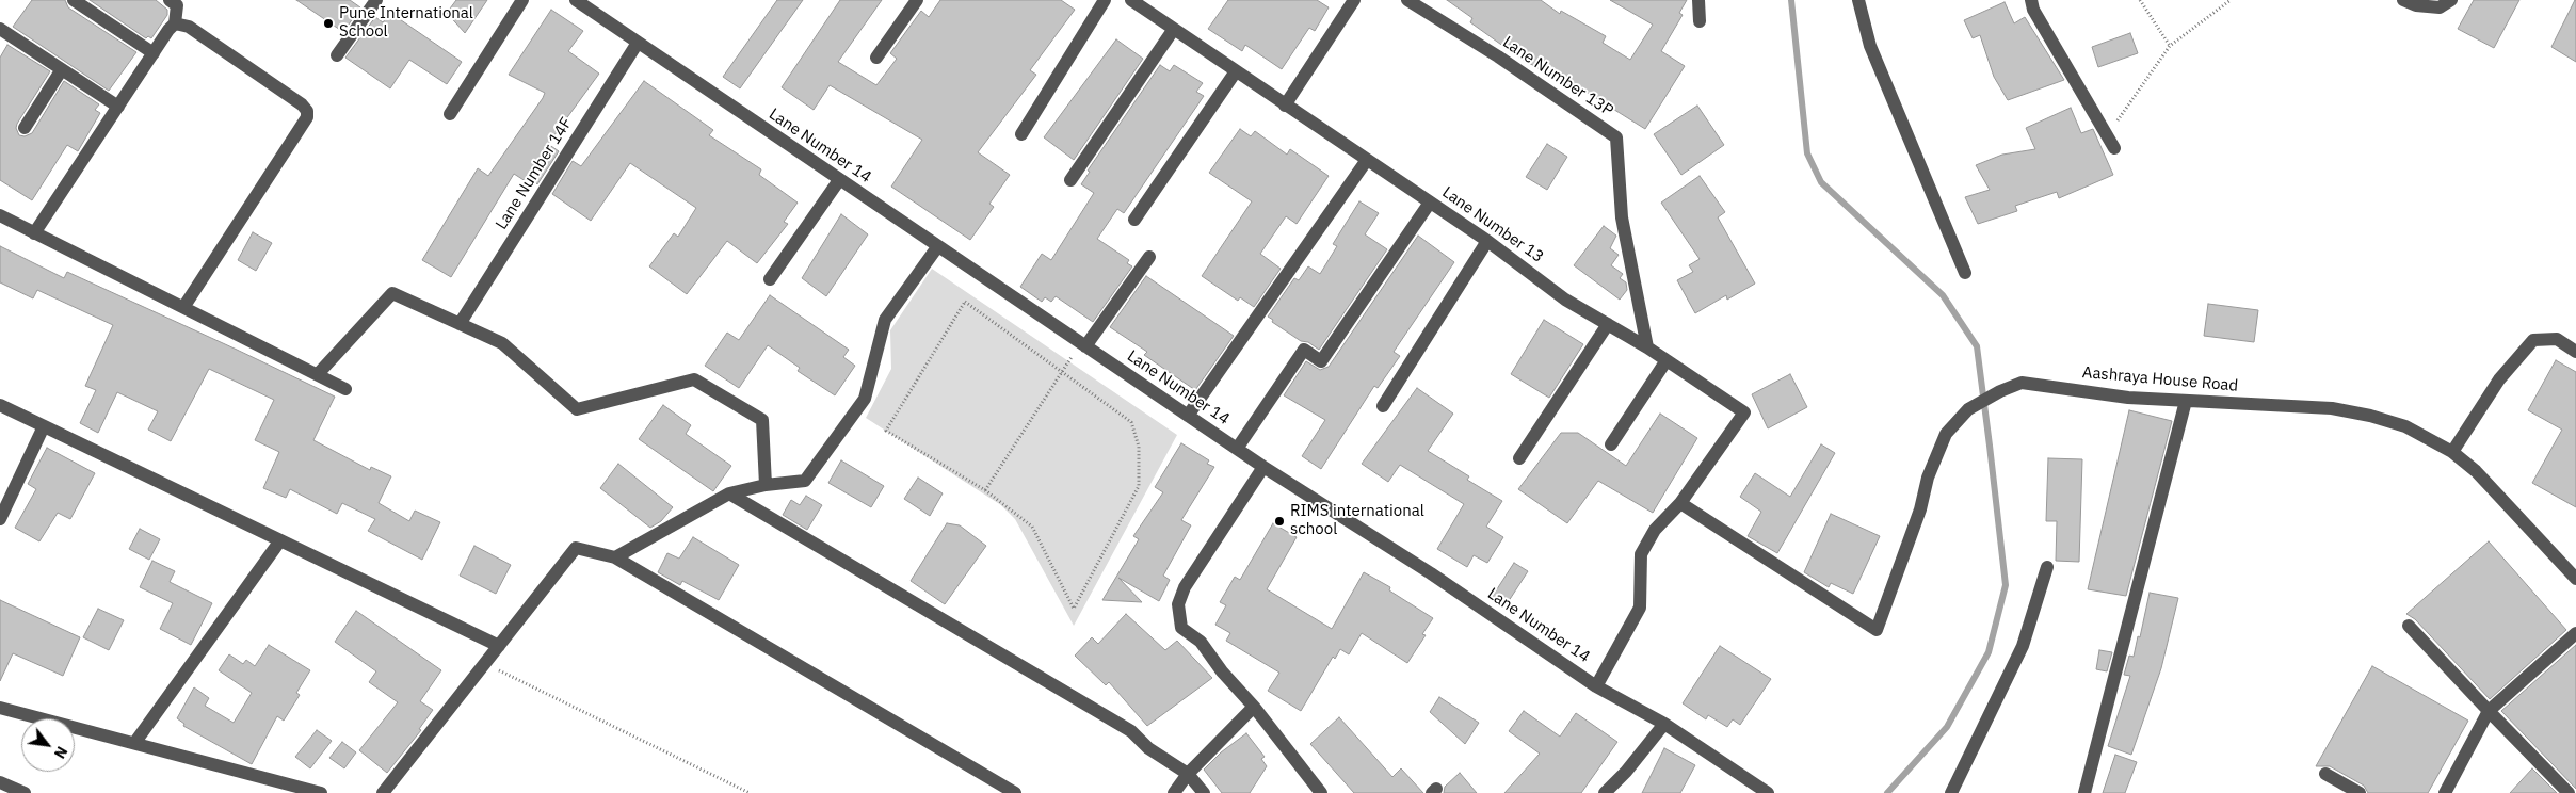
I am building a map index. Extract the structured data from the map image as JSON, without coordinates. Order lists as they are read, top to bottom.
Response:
{
  "streets": {
    "street": [
      "Lane Number 13P",
      "Lane Number 14",
      "Lane Number 14F",
      "Lane Number 13",
      "Aashraya House Road"
    ]
  },
  "crossings": [
    ["Lane Number 13P", "Lane Number 13"],
    ["Lane Number 14", "Lane Number 14F"],
    ["Lane Number 13", "Aashraya House Road"]
  ],
  "places": ["Pune International School", "RIMS international school"],
  "north": "bottom right"
}
